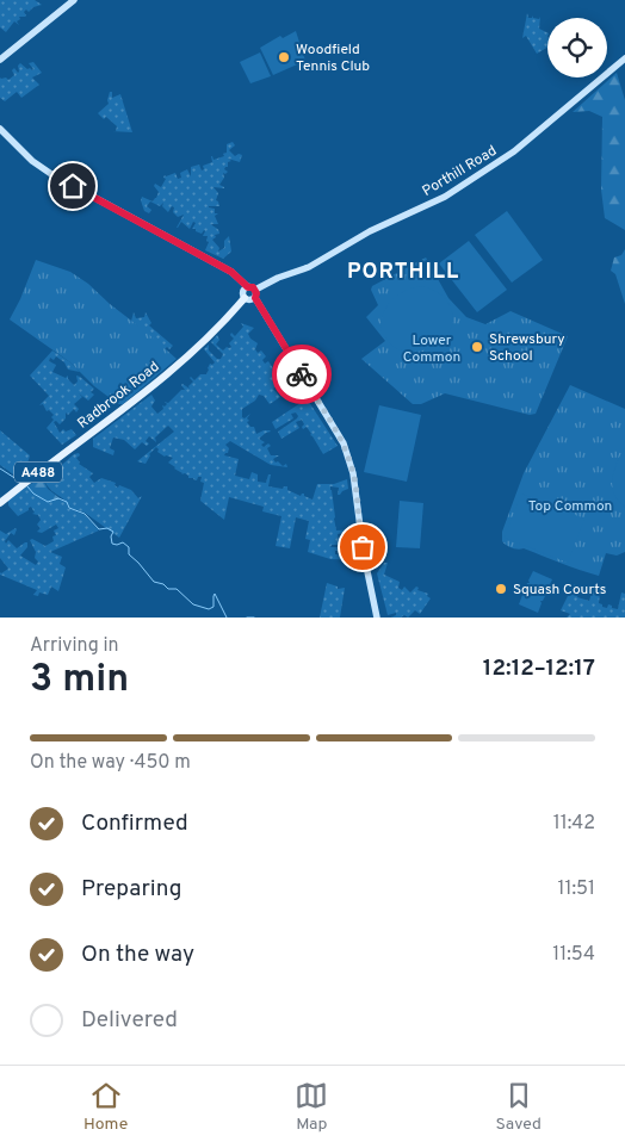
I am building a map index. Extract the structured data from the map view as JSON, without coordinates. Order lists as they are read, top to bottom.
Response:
{
  "streets": {
    "main road": ["Porthill Road", "Radbrook Road", "A488"]
  },
  "crossings": [
    ["Porthill Road", "Radbrook Road"]
  ],
  "districts": ["PORTHILL"],
  "parks": ["Lower Common", "Top Common"],
  "places": ["Woodfield Tennis Club", "Shrewsbury School", "Squash Courts"],
  "page": {
    "heading": ["3 min", "Arriving in", "12:12–12:17"],
    "bar": "On the way · 450 m",
    "list": [
      ["Confirmed", "11:42"],
      ["Preparing", "11:51"],
      ["On the way", "11:54"],
      "Delivered"
    ],
    "tabs": ["Home", "Map", "Saved"]
  }
}
